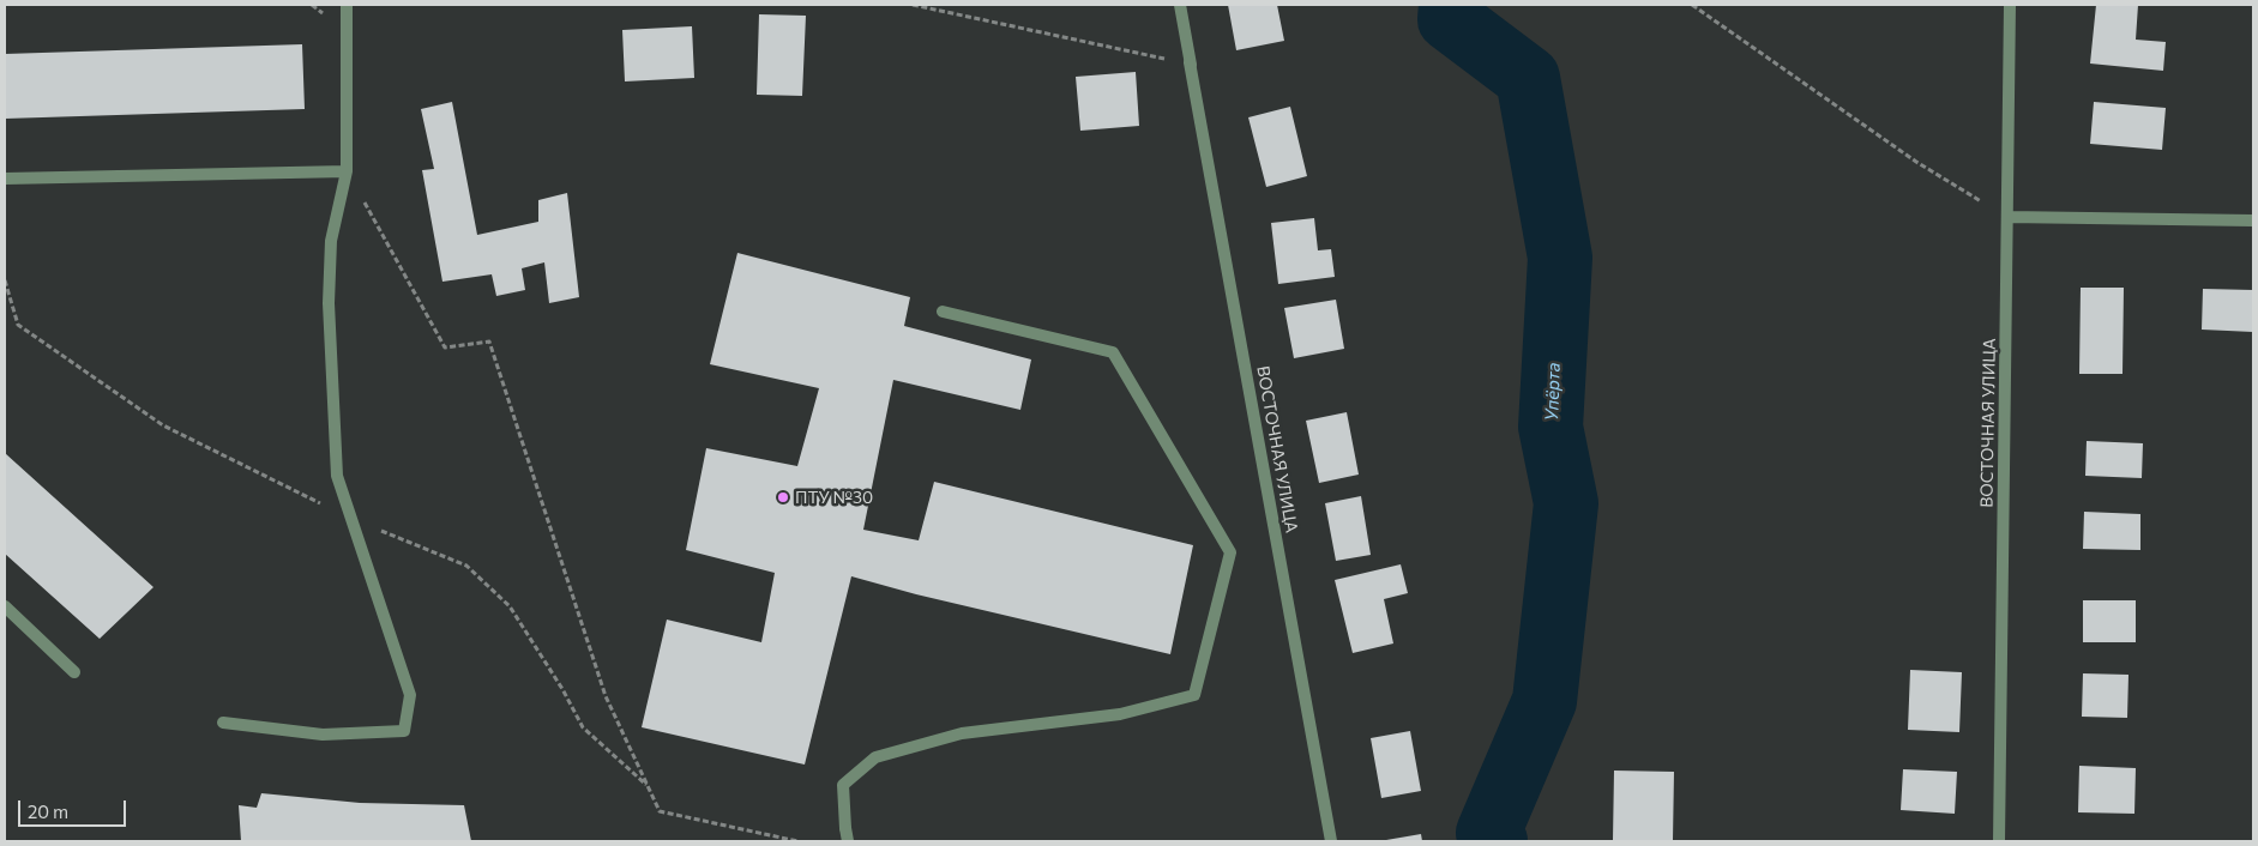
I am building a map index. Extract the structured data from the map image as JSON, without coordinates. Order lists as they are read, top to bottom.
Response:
{
  "streets": {
    "street": ["ВОСТОЧНАЯ УЛИЦА"]
  },
  "water": ["Упёрта"],
  "places": ["ПТУ №30"],
  "scale_bar": "20 m"
}
